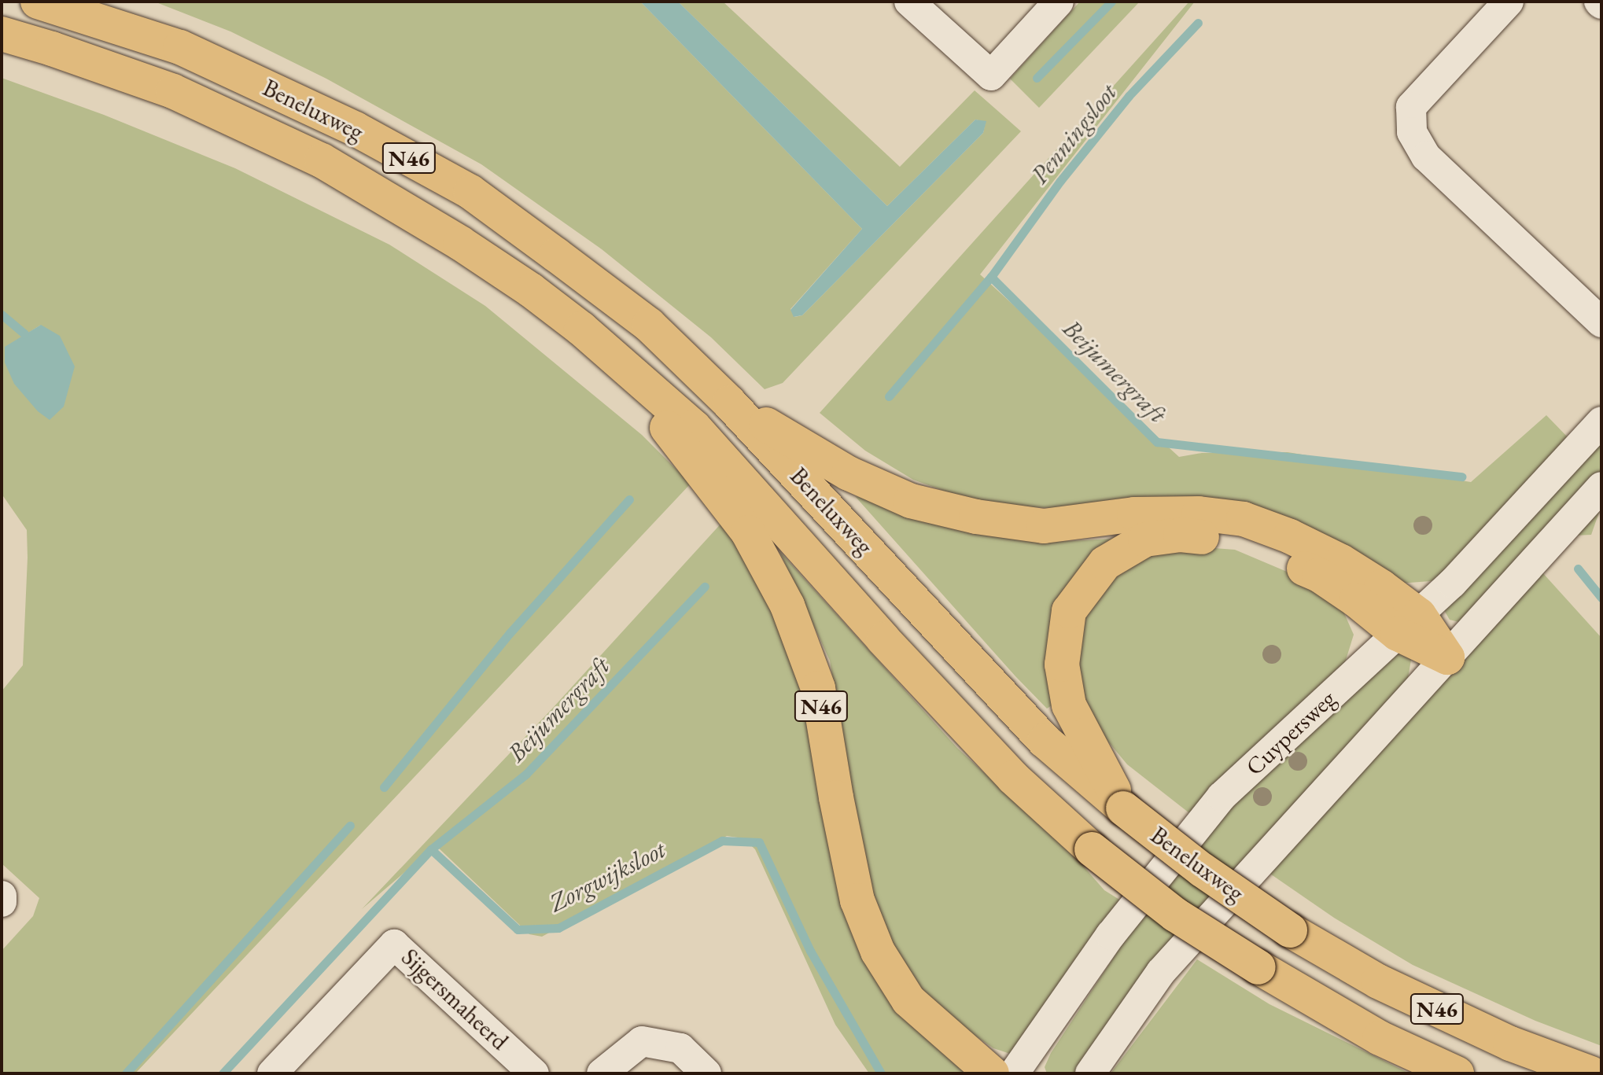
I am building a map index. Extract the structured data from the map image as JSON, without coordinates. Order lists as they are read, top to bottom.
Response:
{
  "streets": {
    "highway": ["Beneluxweg", "N46"],
    "street": ["Cuypersweg", "Sijgersmaheerd"]
  },
  "crossings": [
    ["Beneluxweg", "N46"],
    ["N46", "Cuypersweg"]
  ],
  "water": ["Penningsloot", "Beijumergraft", "Zorgwijksloot"]
}
